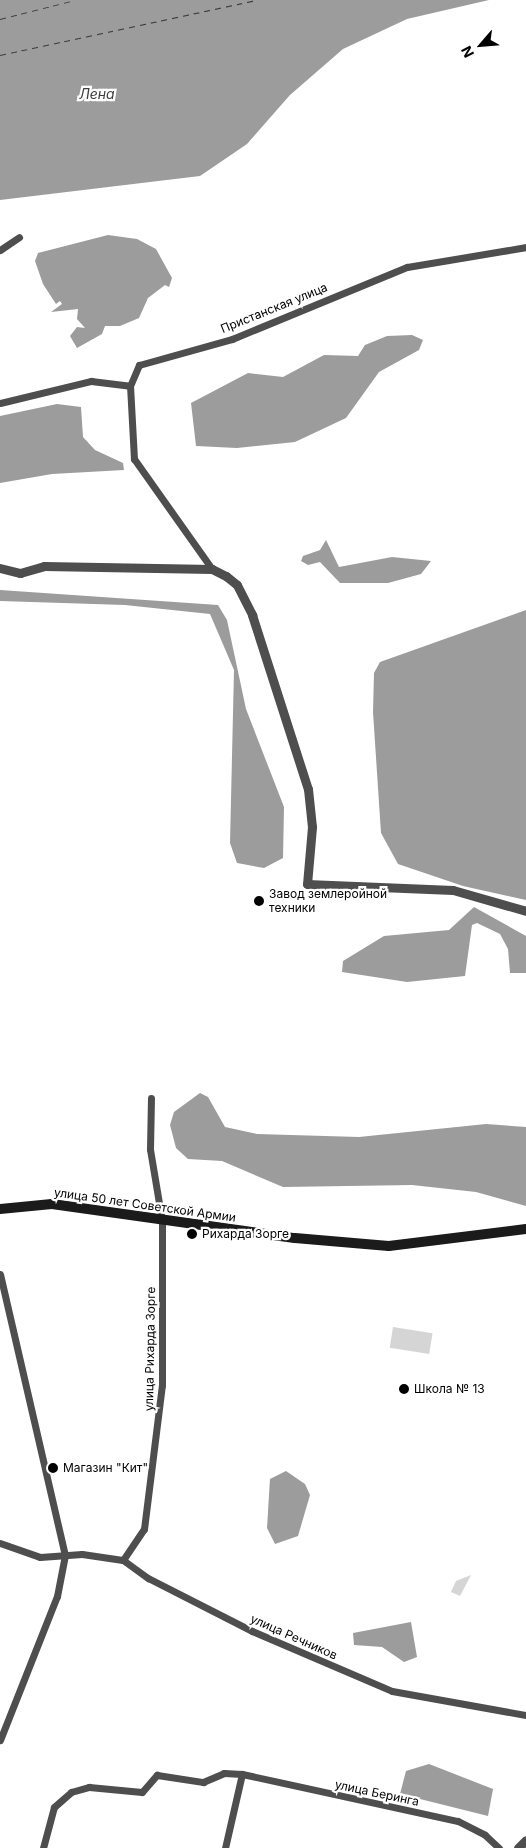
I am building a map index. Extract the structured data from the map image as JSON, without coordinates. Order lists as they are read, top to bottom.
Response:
{
  "streets": {
    "main road": ["улица 50 лет Советской Армии"],
    "street": [
      "Пристанская улица",
      "улица Рихарда Зорге",
      "улица Речников",
      "улица Беринга"
    ]
  },
  "crossings": [
    ["улица 50 лет Советской Армии", "улица Рихарда Зорге"],
    ["улица Рихарда Зорге", "улица Речников"]
  ],
  "water": ["Лена"],
  "places": [
    "Завод землеройной техники",
    "Рихарда Зорге",
    "Школа № 13",
    "Магазин \"Кит\""
  ],
  "north": "bottom left"
}
